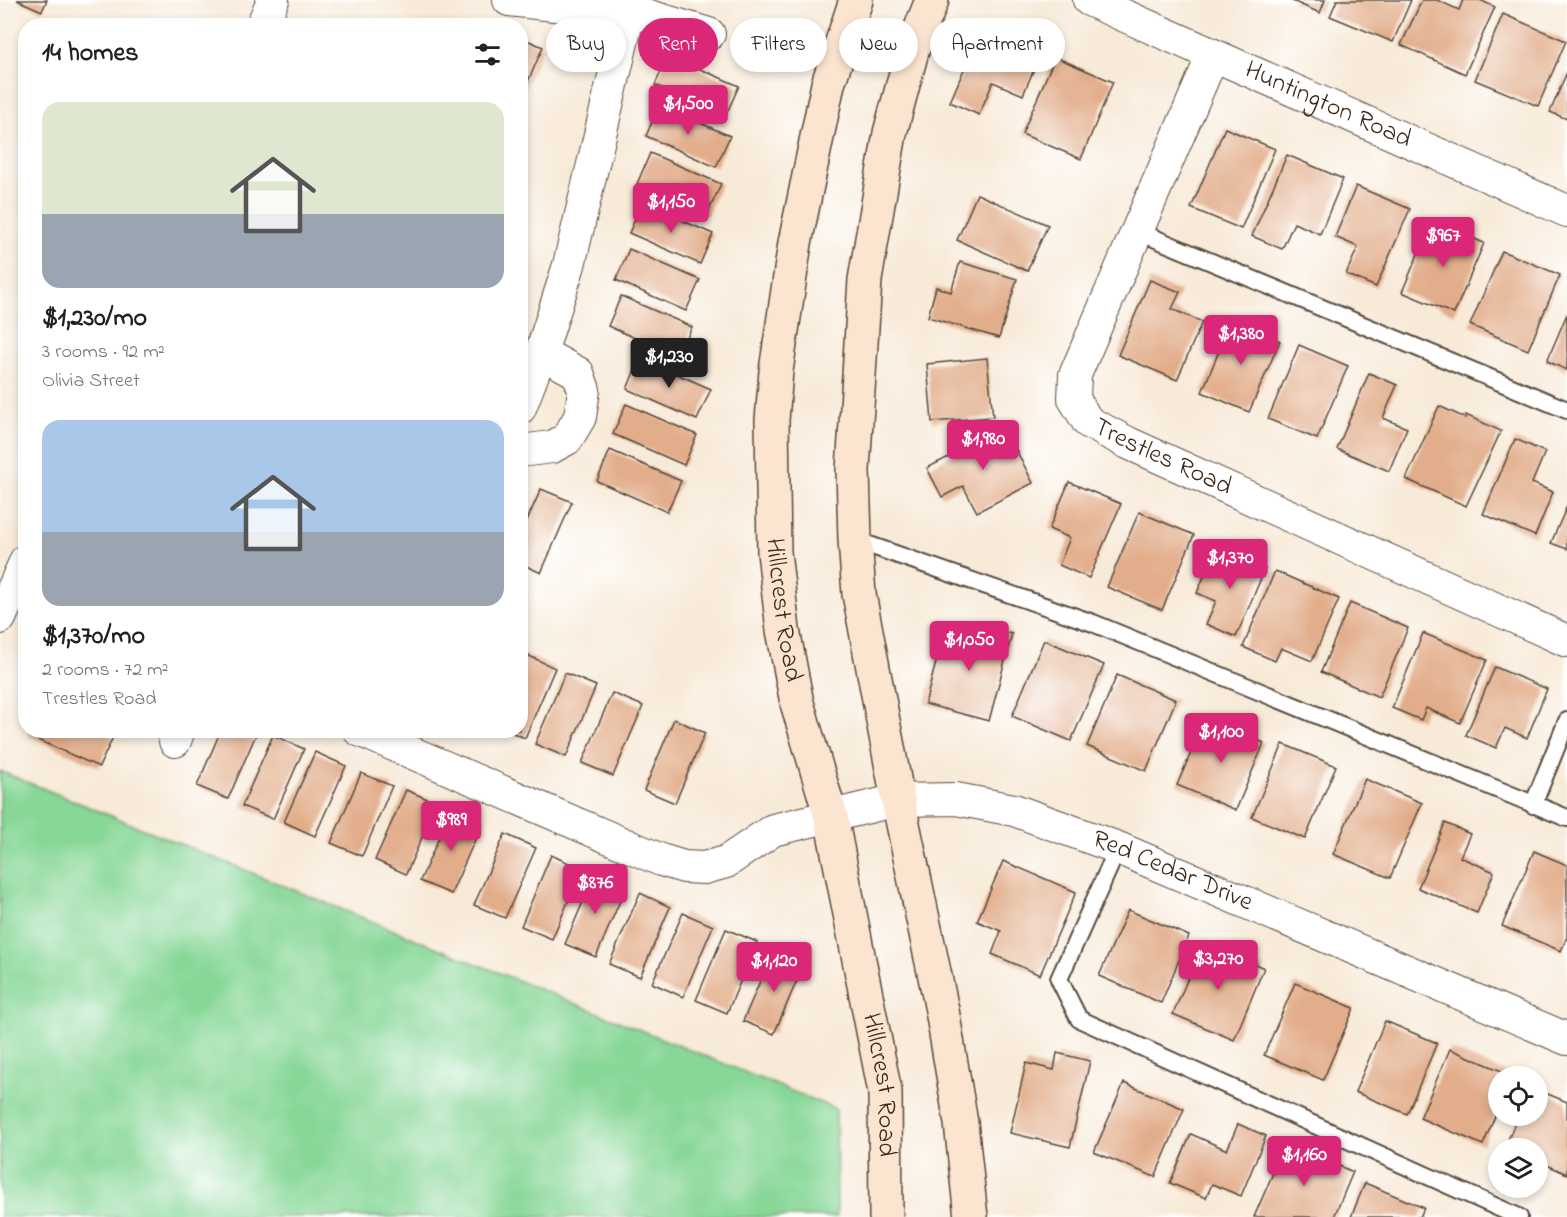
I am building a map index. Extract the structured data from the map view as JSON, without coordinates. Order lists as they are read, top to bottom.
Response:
{
  "streets": {
    "main road": ["Hillcrest Road"],
    "street": ["Huntington Road", "Trestles Road", "Red Cedar Drive"]
  },
  "crossings": [
    ["Huntington Road", "Trestles Road"],
    ["Hillcrest Road", "Red Cedar Drive"]
  ],
  "page": {
    "chip": [
      "Buy",
      "Rent",
      "Filters",
      "New",
      "Apartment"
    ],
    "heading": "14 homes",
    "price": [
      "$1,500",
      "$1,150",
      "$967",
      "$1,380",
      "$1,230",
      "$1,980",
      "$1,370",
      "$1,050",
      "$1,100",
      "$989",
      "$876",
      "$3,270",
      "$1,120",
      "$1,160"
    ],
    "list": [
      {
        "name": "$1,230/mo",
        "note": "3 rooms · 92 m² · Olivia Street"
      },
      {
        "name": "$1,370/mo",
        "note": "2 rooms · 72 m² · Trestles Road"
      }
    ]
  }
}
